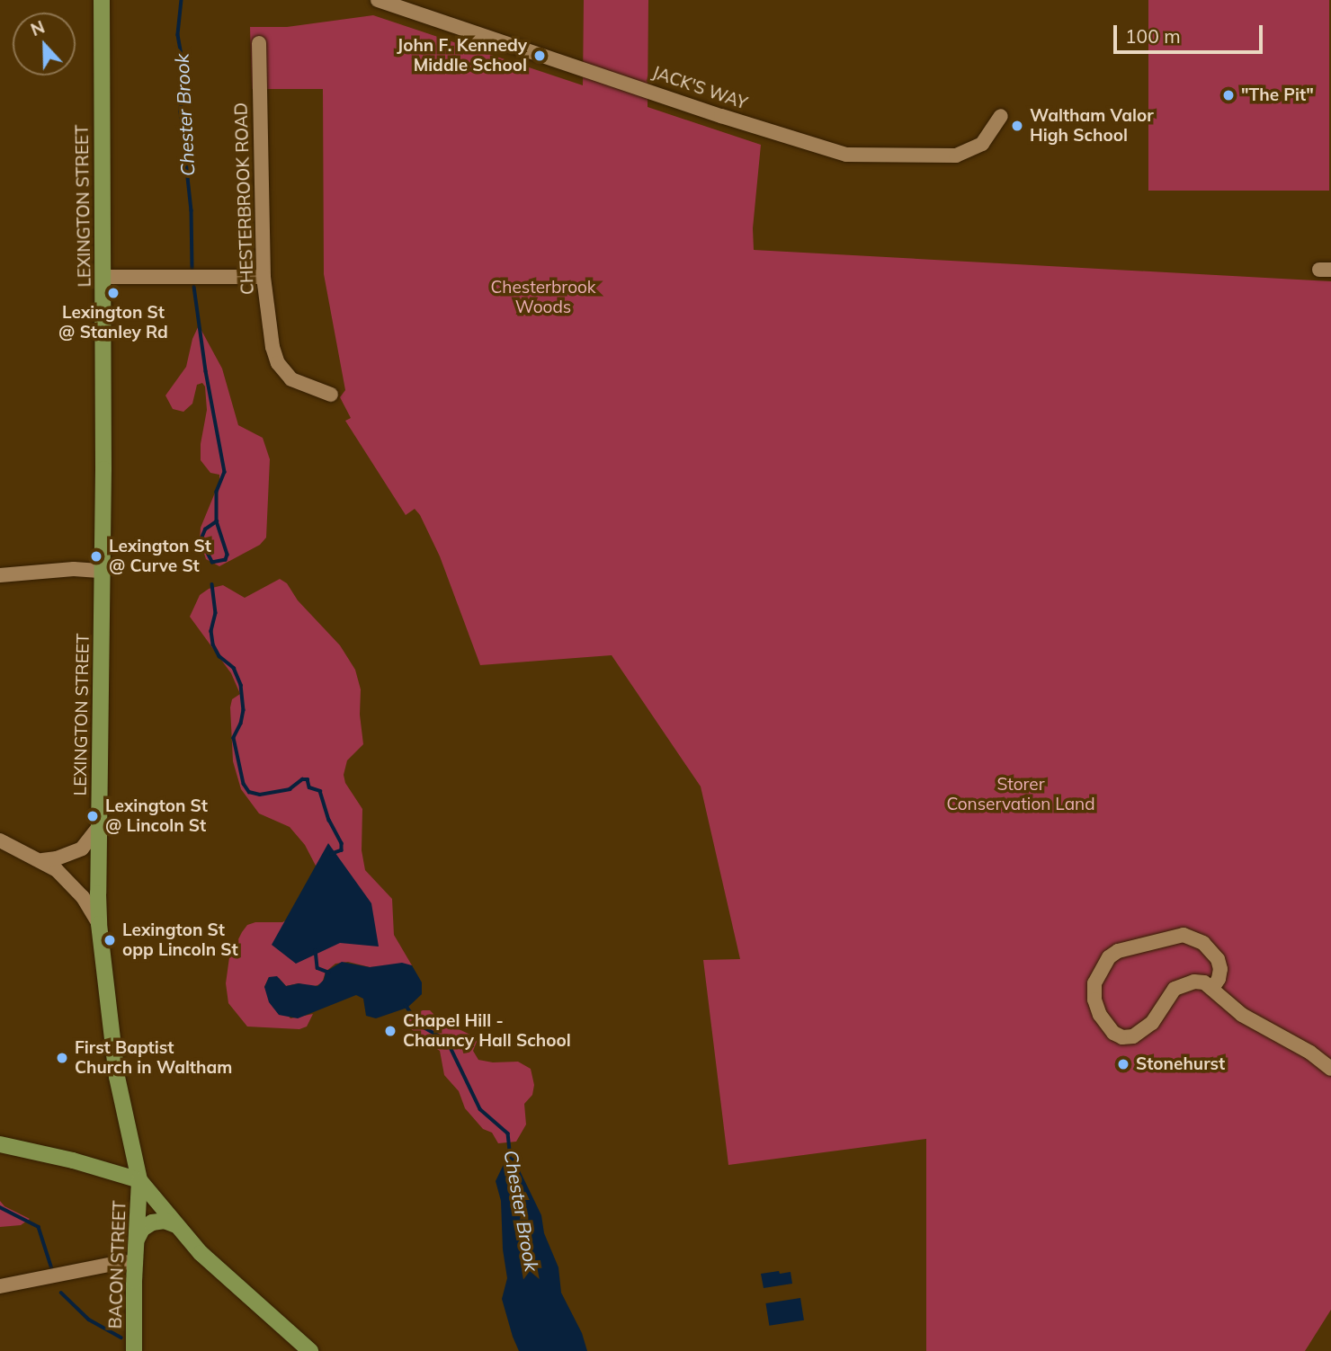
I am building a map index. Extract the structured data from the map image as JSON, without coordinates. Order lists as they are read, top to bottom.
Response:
{
  "streets": {
    "main road": ["LEXINGTON STREET", "BACON STREET"],
    "street": ["JACK'S WAY", "CHESTERBROOK ROAD"]
  },
  "crossings": [
    ["LEXINGTON STREET", "BACON STREET"]
  ],
  "water": ["Chester Brook"],
  "parks": ["Chesterbrook Woods", "Storer Conservation Land"],
  "places": [
    "John F. Kennedy Middle School",
    "\"The Pit\"",
    "Waltham Valor High School",
    "Lexington St @ Stanley Rd",
    "Lexington St @ Curve St",
    "Lexington St @ Lincoln St",
    "Lexington St opp Lincoln St",
    "Chapel Hill - Chauncy Hall School",
    "First Baptist Church in Waltham",
    "Stonehurst"
  ],
  "scale_bar": "100 m",
  "north": "top"
}
